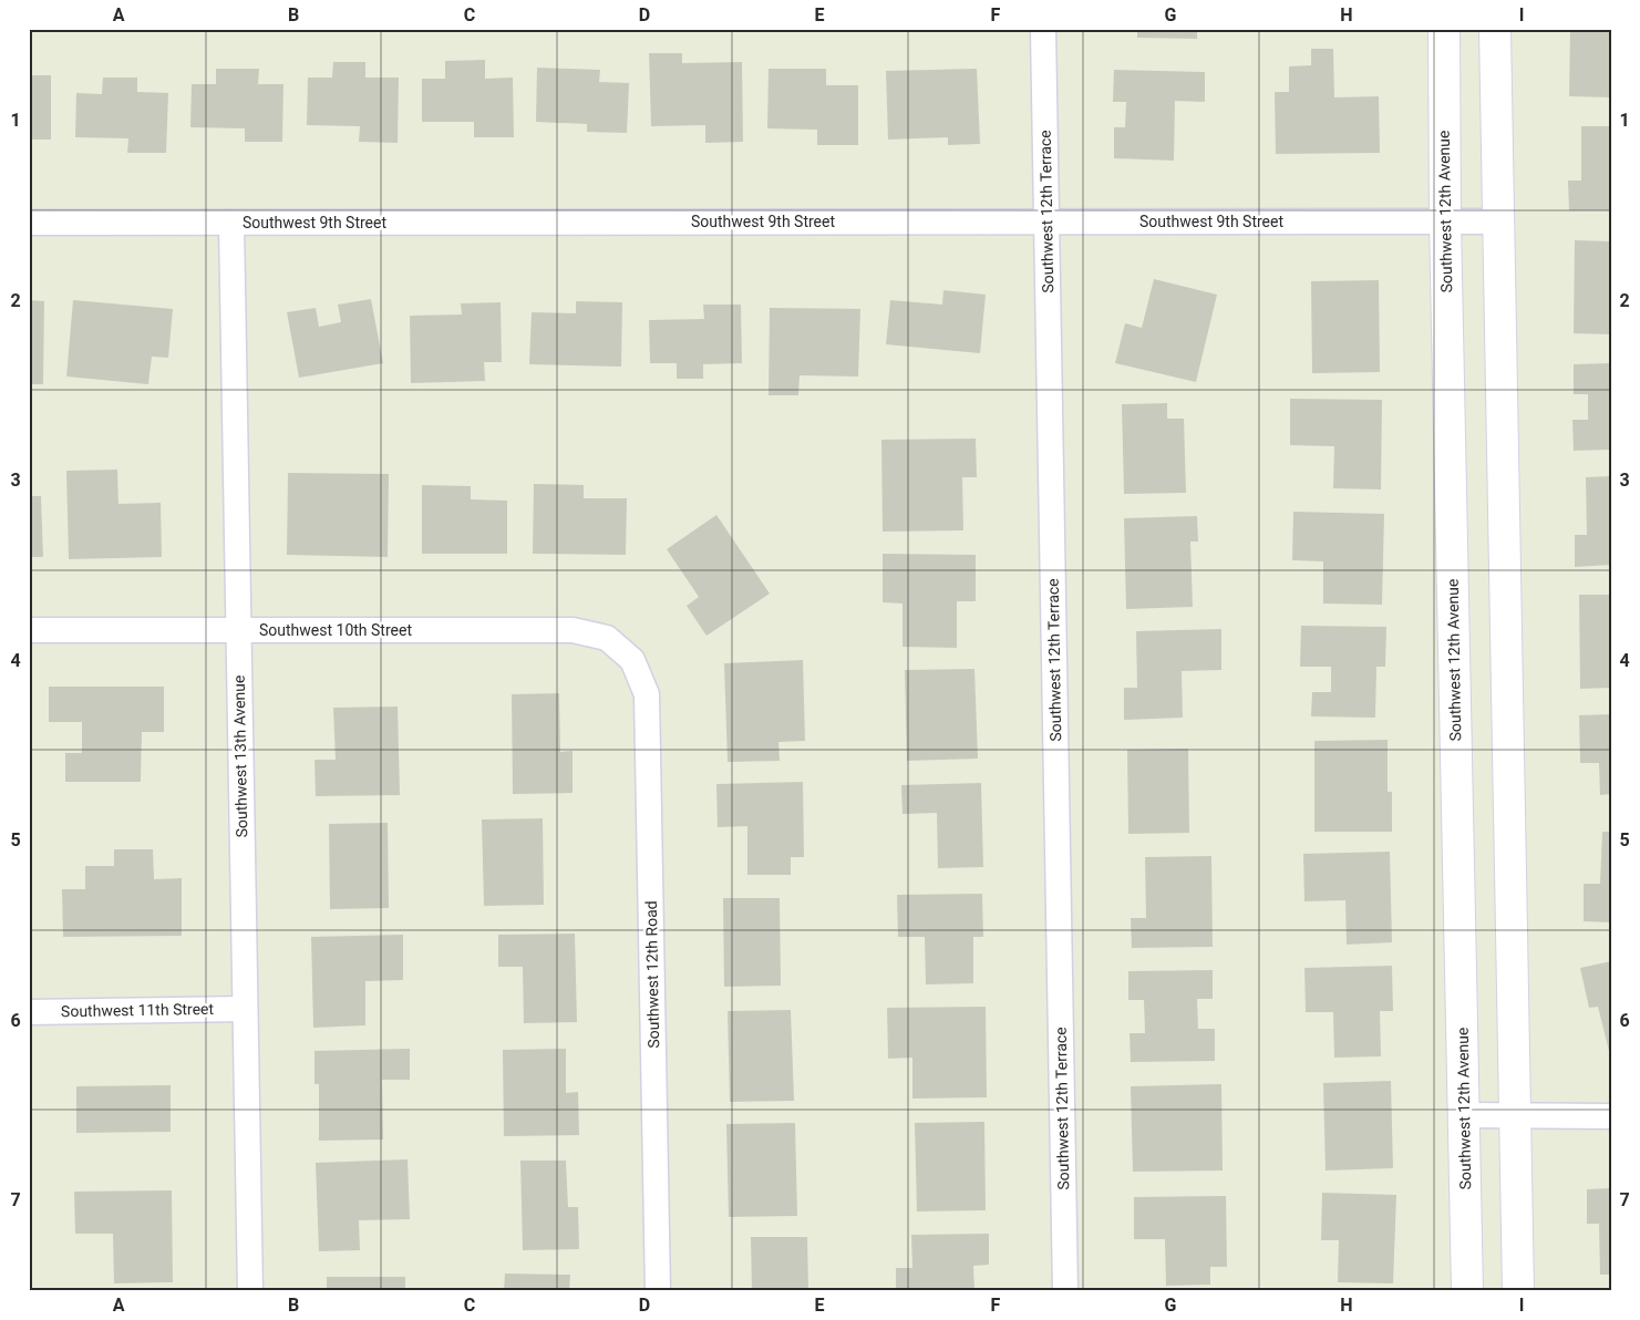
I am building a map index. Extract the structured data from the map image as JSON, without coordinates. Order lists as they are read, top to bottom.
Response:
{
  "streets": {
    "street": [
      "Southwest 12th Terrace",
      "Southwest 12th Avenue",
      "Southwest 9th Street",
      "Southwest 10th Street",
      "Southwest 13th Avenue",
      "Southwest 12th Road",
      "Southwest 11th Street"
    ]
  },
  "crossings": [
    ["Southwest 12th Terrace", "Southwest 9th Street"],
    ["Southwest 12th Avenue", "Southwest 9th Street"],
    ["Southwest 9th Street", "Southwest 13th Avenue"],
    ["Southwest 10th Street", "Southwest 13th Avenue"],
    ["Southwest 10th Street", "Southwest 12th Road"],
    ["Southwest 13th Avenue", "Southwest 11th Street"]
  ],
  "grid": {
    "columns": [
      "A",
      "B",
      "C",
      "D",
      "E",
      "F",
      "G",
      "H",
      "I"
    ],
    "rows": [
      "1",
      "2",
      "3",
      "4",
      "5",
      "6",
      "7"
    ]
  }
}
